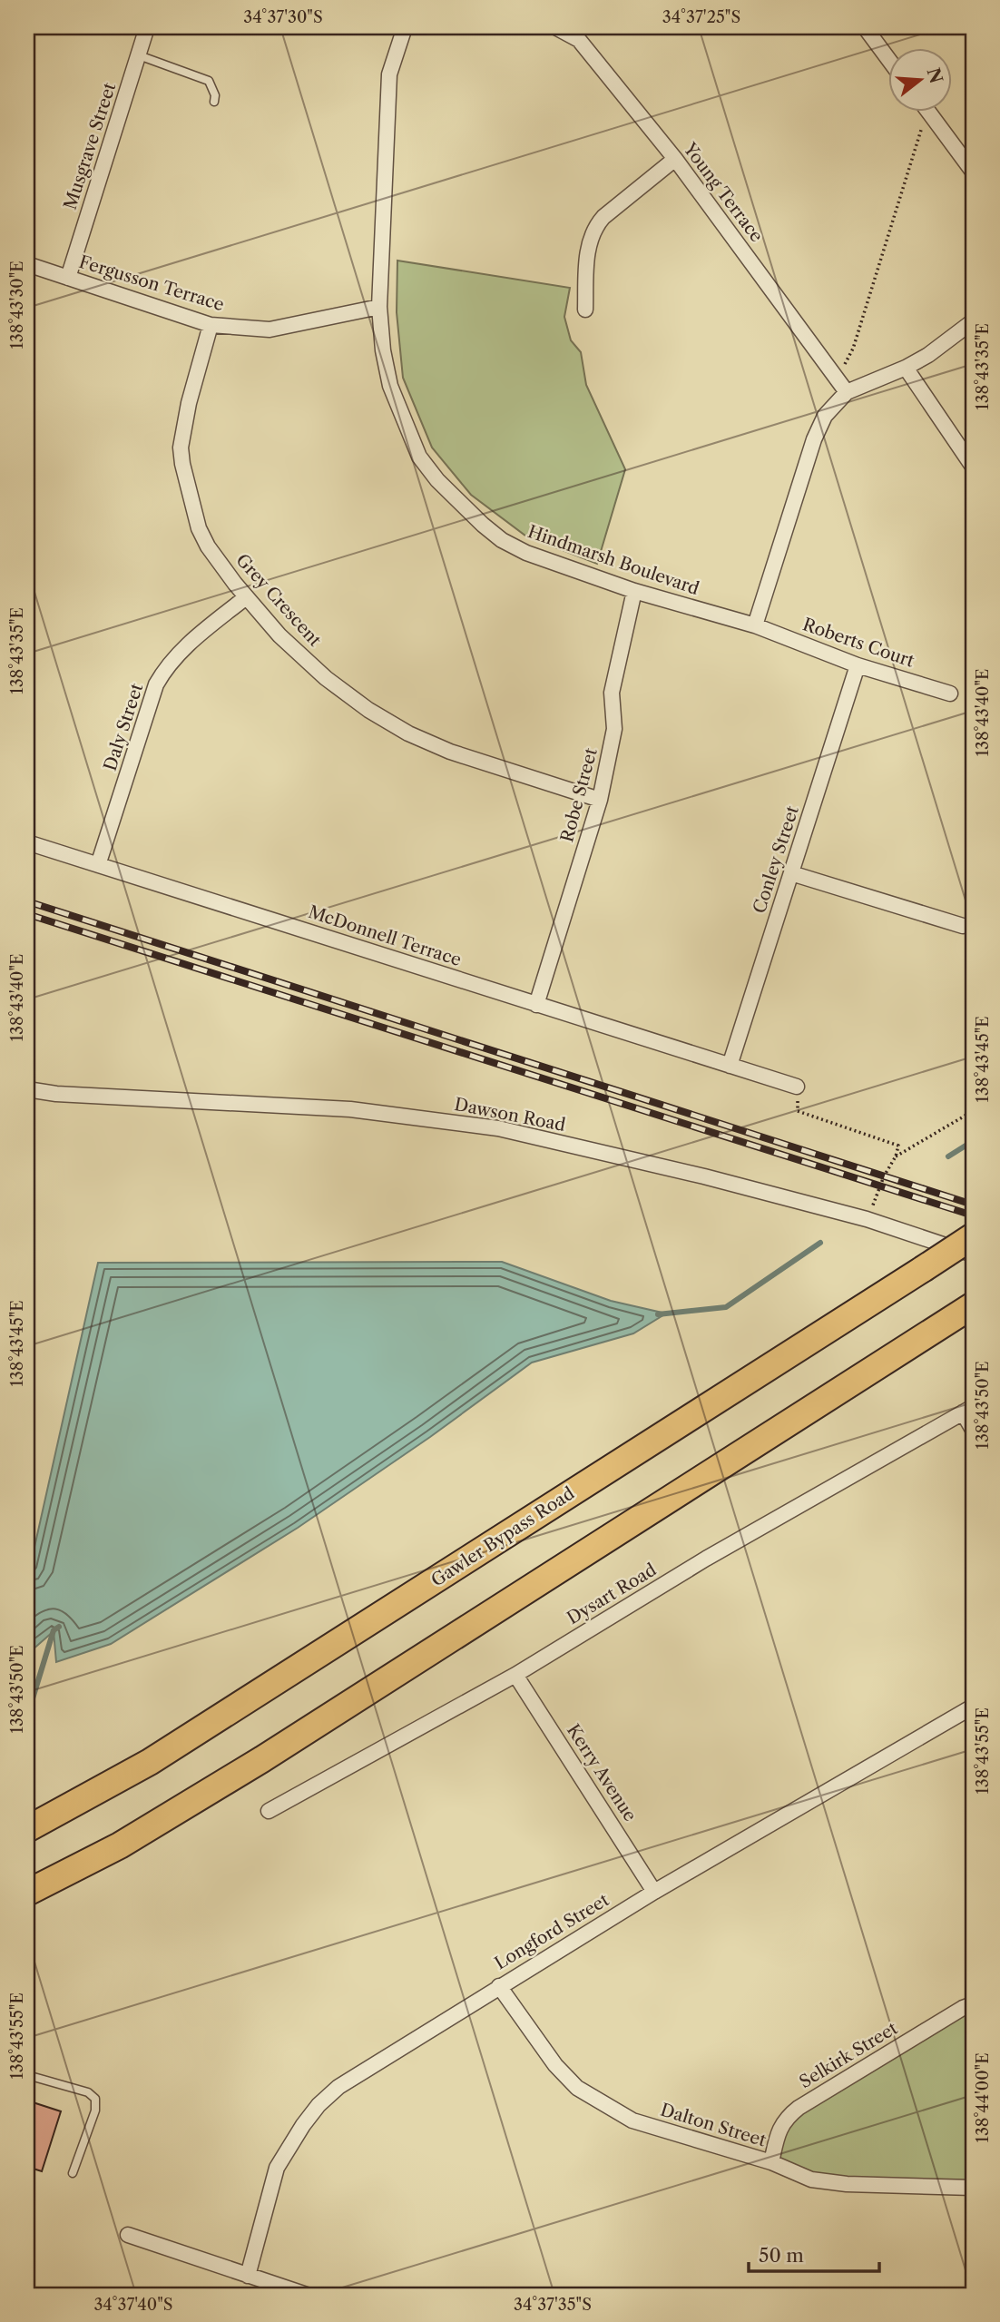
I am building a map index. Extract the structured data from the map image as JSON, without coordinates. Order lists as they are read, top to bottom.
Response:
{
  "streets": {
    "highway": ["Gawler Bypass Road"],
    "street": [
      "Musgrave Street",
      "Young Terrace",
      "Fergusson Terrace",
      "Hindmarsh Boulevard",
      "Grey Crescent",
      "Roberts Court",
      "Daly Street",
      "Robe Street",
      "Conley Street",
      "McDonnell Terrace",
      "Dawson Road",
      "Dysart Road",
      "Kerry Avenue",
      "Longford Street",
      "Selkirk Street",
      "Dalton Street"
    ]
  },
  "crossings": [
    ["Musgrave Street", "Fergusson Terrace"],
    ["Fergusson Terrace", "Hindmarsh Boulevard"],
    ["Fergusson Terrace", "Grey Crescent"],
    ["Hindmarsh Boulevard", "Roberts Court"],
    ["Hindmarsh Boulevard", "Robe Street"],
    ["Grey Crescent", "Daly Street"],
    ["Grey Crescent", "Robe Street"],
    ["Roberts Court", "Conley Street"],
    ["Daly Street", "McDonnell Terrace"],
    ["Robe Street", "McDonnell Terrace"],
    ["Conley Street", "McDonnell Terrace"],
    ["Dysart Road", "Kerry Avenue"],
    ["Kerry Avenue", "Longford Street"],
    ["Longford Street", "Dalton Street"],
    ["Selkirk Street", "Dalton Street"]
  ],
  "scale_bar": "50 m",
  "north": "right",
  "coordinates": [
    "34°37'30\"S",
    "34°37'25\"S",
    "138°43'30\"E",
    "138°43'35\"E",
    "138°43'40\"E",
    "138°43'45\"E",
    "138°43'50\"E",
    "138°43'55\"E",
    "138°44'00\"E",
    "34°37'40\"S",
    "34°37'35\"S"
  ]
}
